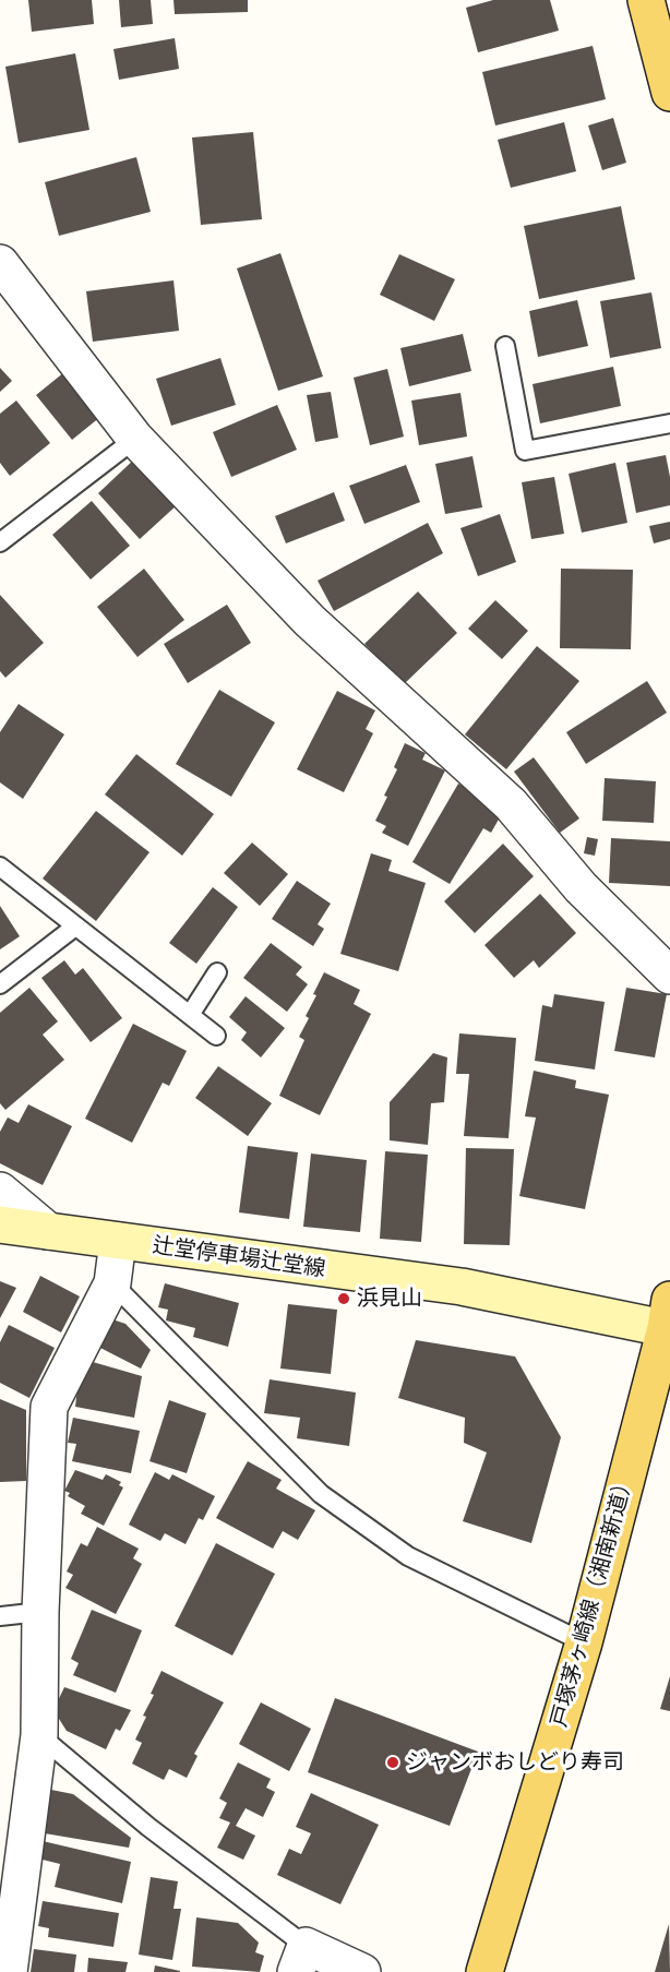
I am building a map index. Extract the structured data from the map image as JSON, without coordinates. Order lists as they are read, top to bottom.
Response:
{
  "streets": {
    "main road": ["辻堂停車場辻堂線", "戸塚茅ヶ崎線（湘南新道）"]
  },
  "crossings": [
    ["辻堂停車場辻堂線", "戸塚茅ヶ崎線（湘南新道）"]
  ],
  "places": ["浜見山", "ジャンボおしどり寿司"]
}
